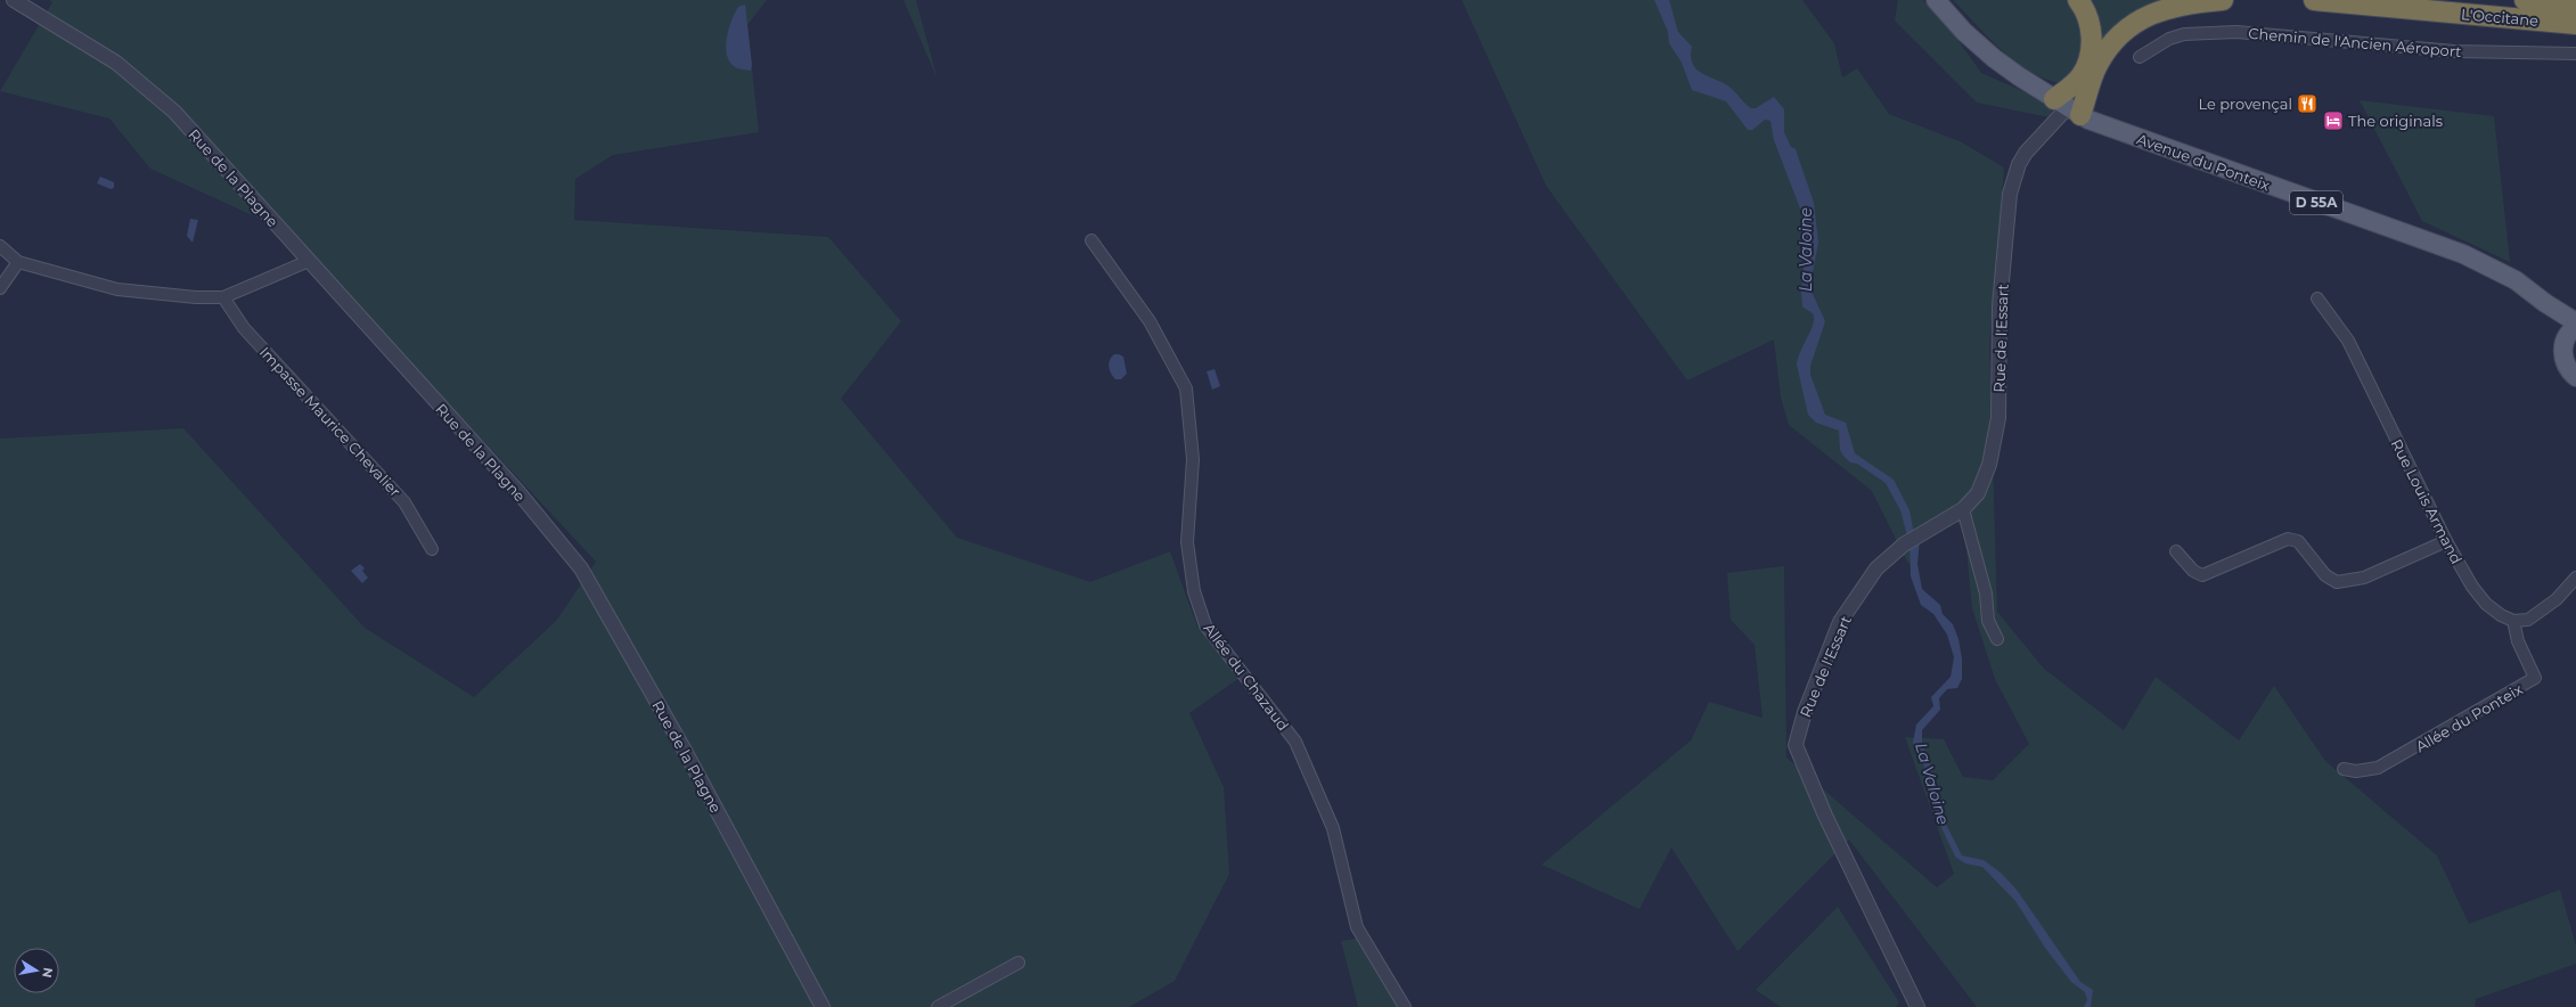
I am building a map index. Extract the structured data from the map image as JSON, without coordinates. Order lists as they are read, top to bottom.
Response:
{
  "streets": {
    "highway": ["L'Occitane"],
    "main road": ["Avenue du Ponteix", "D 55A"],
    "street": [
      "Chemin de l'Ancien Aéroport",
      "Rue de la Plagne",
      "Rue de l'Essart",
      "Impasse Maurice Chevalier",
      "Rue Louis Armand",
      "Allée du Chazaud",
      "Allée du Ponteix"
    ]
  },
  "crossings": [
    ["Avenue du Ponteix", "Rue de l'Essart"],
    ["Rue Louis Armand", "Allée du Ponteix"]
  ],
  "water": ["La Valoine"],
  "places": {
    "restaurant": ["Le provençal"],
    "hotel": ["The originals"]
  },
  "north": "right"
}
